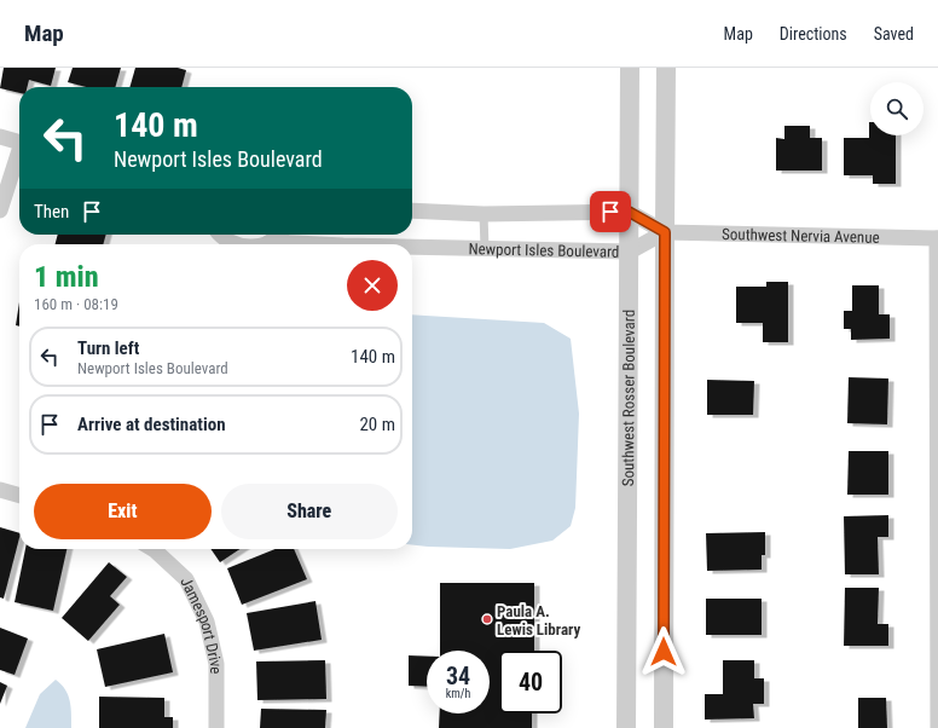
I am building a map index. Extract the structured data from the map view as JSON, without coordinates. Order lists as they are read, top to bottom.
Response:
{
  "streets": {
    "street": [
      "Southwest Nervia Avenue",
      "Newport Isles Boulevard",
      "Southwest Rosser Boulevard",
      "Jamesport Drive"
    ]
  },
  "crossings": [
    ["Southwest Nervia Avenue", "Newport Isles Boulevard"],
    ["Newport Isles Boulevard", "Southwest Rosser Boulevard"]
  ],
  "places": ["Paula A. Lewis Library"],
  "page": {
    "header": "Map",
    "nav": ["Map", "Directions", "Saved"],
    "turn": ["140 m", "Newport Isles Boulevard"],
    "then": "Then",
    "heading": ["1 min", "160 m · 08:19"],
    "list": [
      {
        "name": "Turn left",
        "note": "Newport Isles Boulevard",
        "value": "140 m"
      },
      {
        "name": "Arrive at destination",
        "value": "20 m"
      }
    ],
    "buttons": ["Exit", "Share"],
    "speed": "34 km/h",
    "limit": "40"
  }
}
